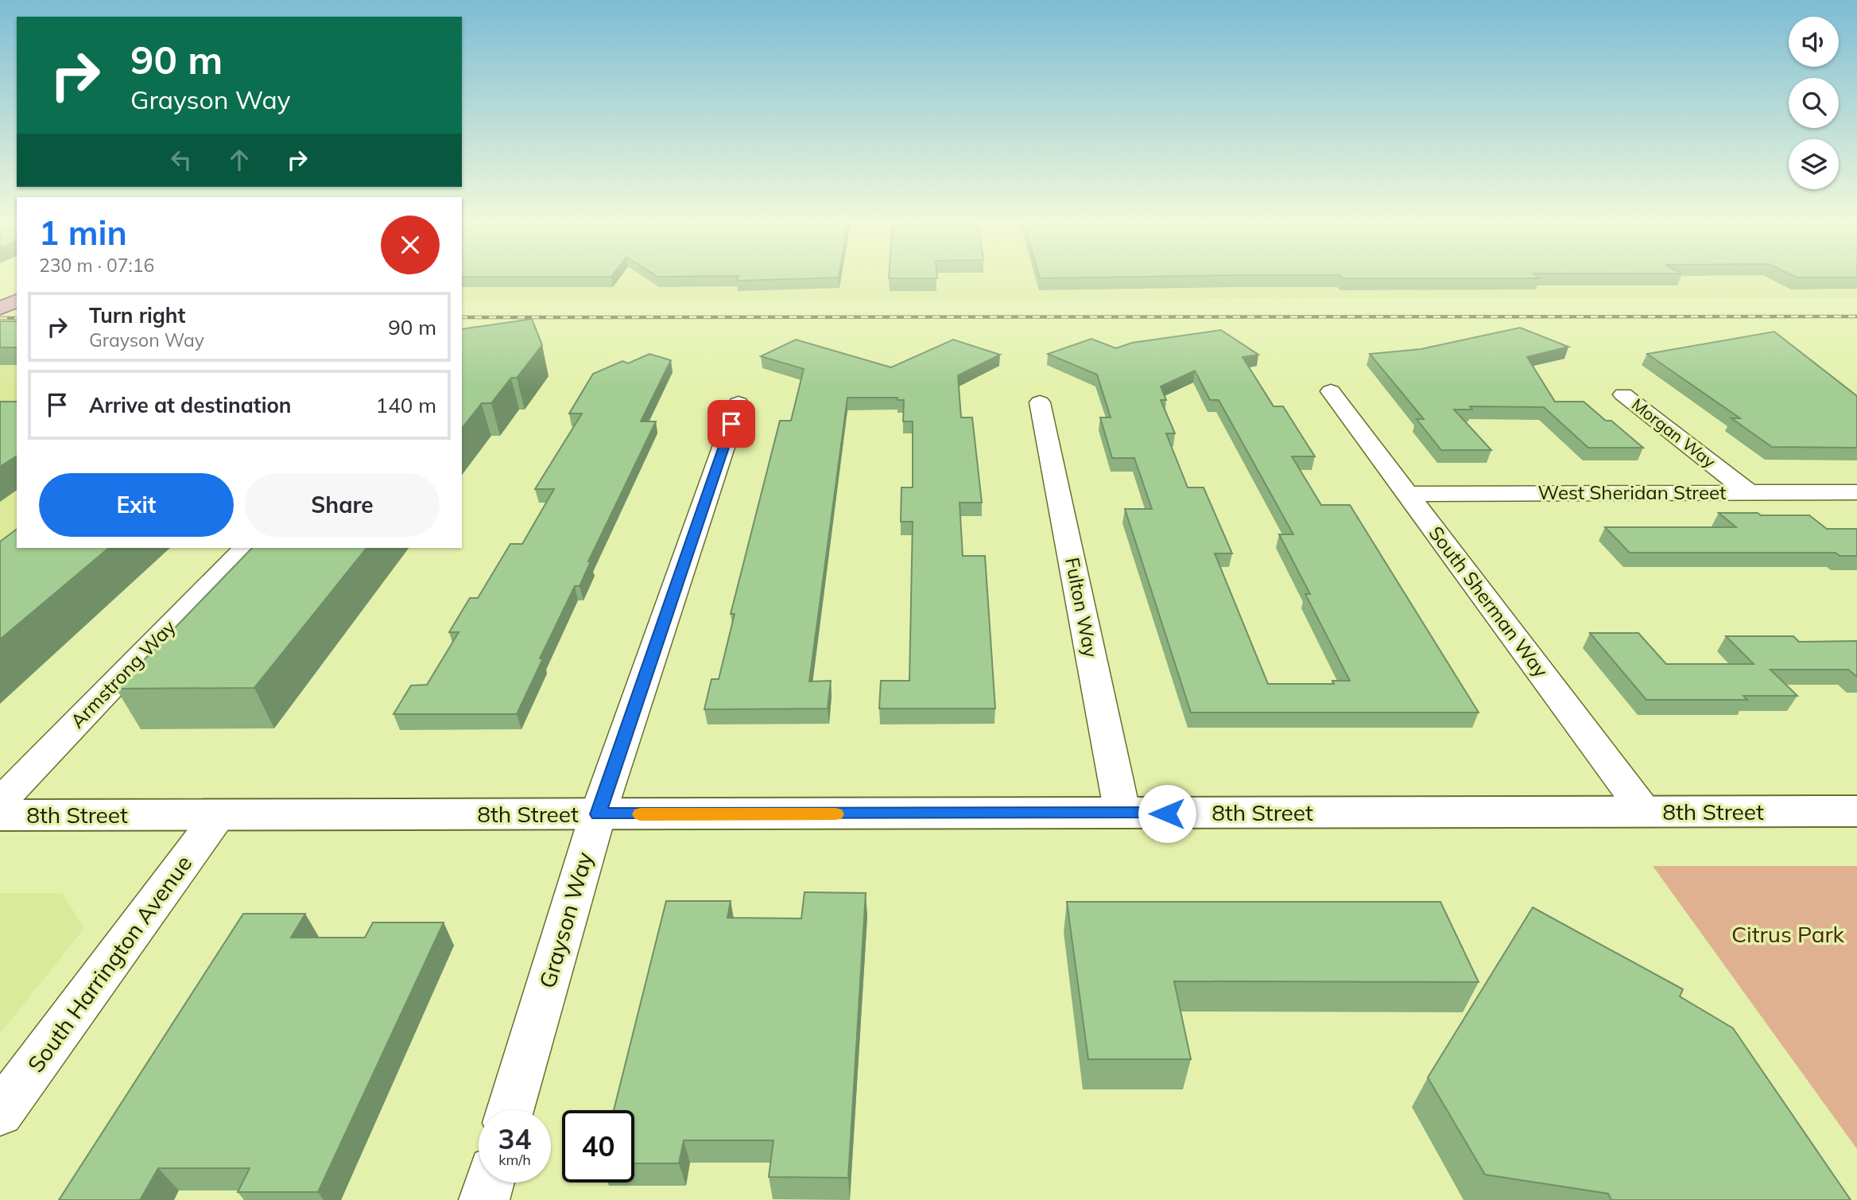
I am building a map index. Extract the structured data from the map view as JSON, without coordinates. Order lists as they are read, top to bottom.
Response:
{
  "streets": {
    "street": [
      "Morgan Way",
      "West Sheridan Street",
      "South Sherman Way",
      "Fulton Way",
      "Armstrong Way",
      "8th Street",
      "Grayson Way",
      "South Harrington Avenue"
    ]
  },
  "crossings": [
    ["Morgan Way", "West Sheridan Street"],
    ["West Sheridan Street", "South Sherman Way"],
    ["South Sherman Way", "8th Street"],
    ["Fulton Way", "8th Street"],
    ["8th Street", "Grayson Way"],
    ["8th Street", "South Harrington Avenue"]
  ],
  "parks": ["Citrus Park"],
  "page": {
    "turn": ["90 m", "Grayson Way"],
    "heading": ["1 min", "230 m · 07:16"],
    "list": [
      {
        "name": "Turn right",
        "note": "Grayson Way",
        "value": "90 m"
      },
      {
        "name": "Arrive at destination",
        "value": "140 m"
      }
    ],
    "buttons": ["Exit", "Share"],
    "speed": "34 km/h",
    "limit": "40"
  }
}
